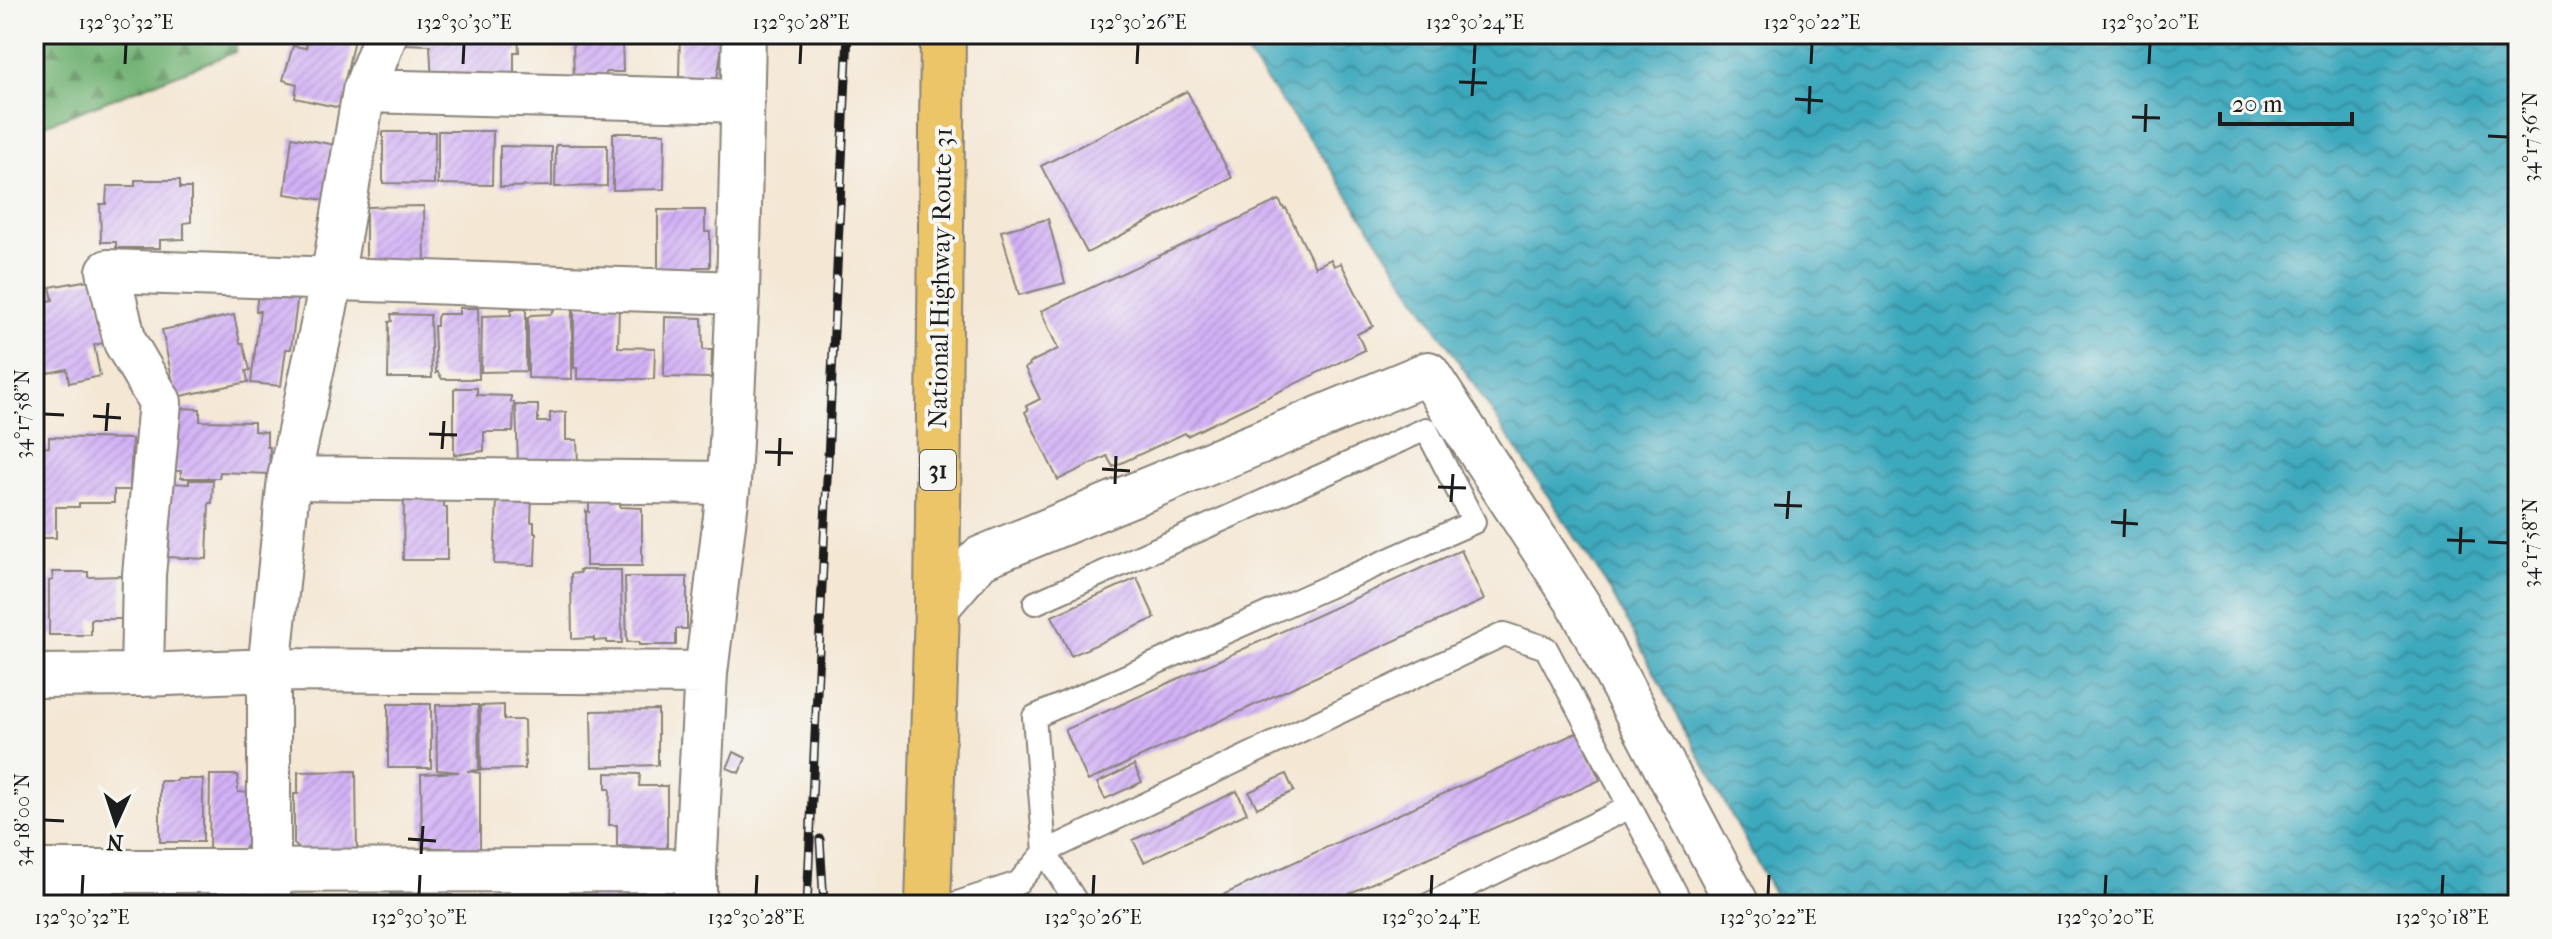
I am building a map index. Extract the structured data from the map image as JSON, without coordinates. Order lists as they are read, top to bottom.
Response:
{
  "streets": {
    "highway": ["National Highway Route 31", "31"]
  },
  "scale_bar": "20 m",
  "north": "bottom",
  "coordinates": [
    "132°30'32\"E",
    "132°30'30\"E",
    "132°30'28\"E",
    "132°30'26\"E",
    "132°30'24\"E",
    "132°30'22\"E",
    "132°30'20\"E",
    "34°17'56\"N",
    "34°17'58\"N",
    "34°18'00\"N",
    "132°30'18\"E"
  ]
}
